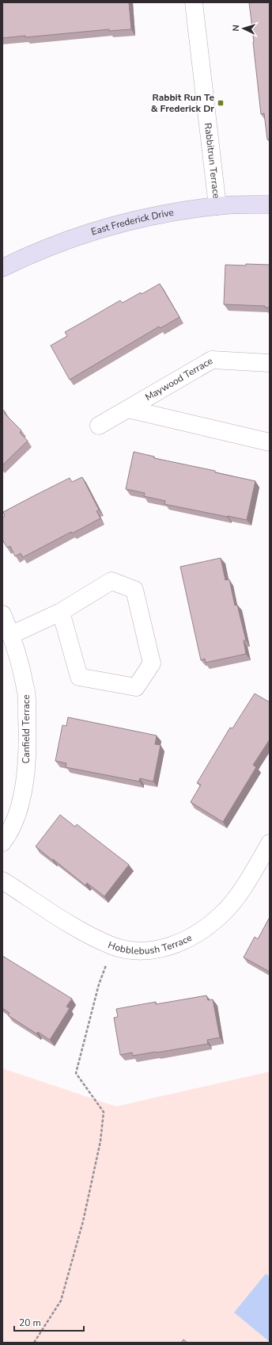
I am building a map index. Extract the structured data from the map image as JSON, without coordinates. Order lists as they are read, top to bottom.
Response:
{
  "streets": {
    "street": [
      "Rabbitrun Terrace",
      "East Frederick Drive",
      "Maywood Terrace",
      "Canfield Terrace",
      "Hobblebush Terrace"
    ]
  },
  "crossings": [
    ["Rabbitrun Terrace", "East Frederick Drive"]
  ],
  "places": {
    "transit": ["Rabbit Run Te & Frederick Dr"]
  },
  "scale_bar": "20 m",
  "north": "left"
}
